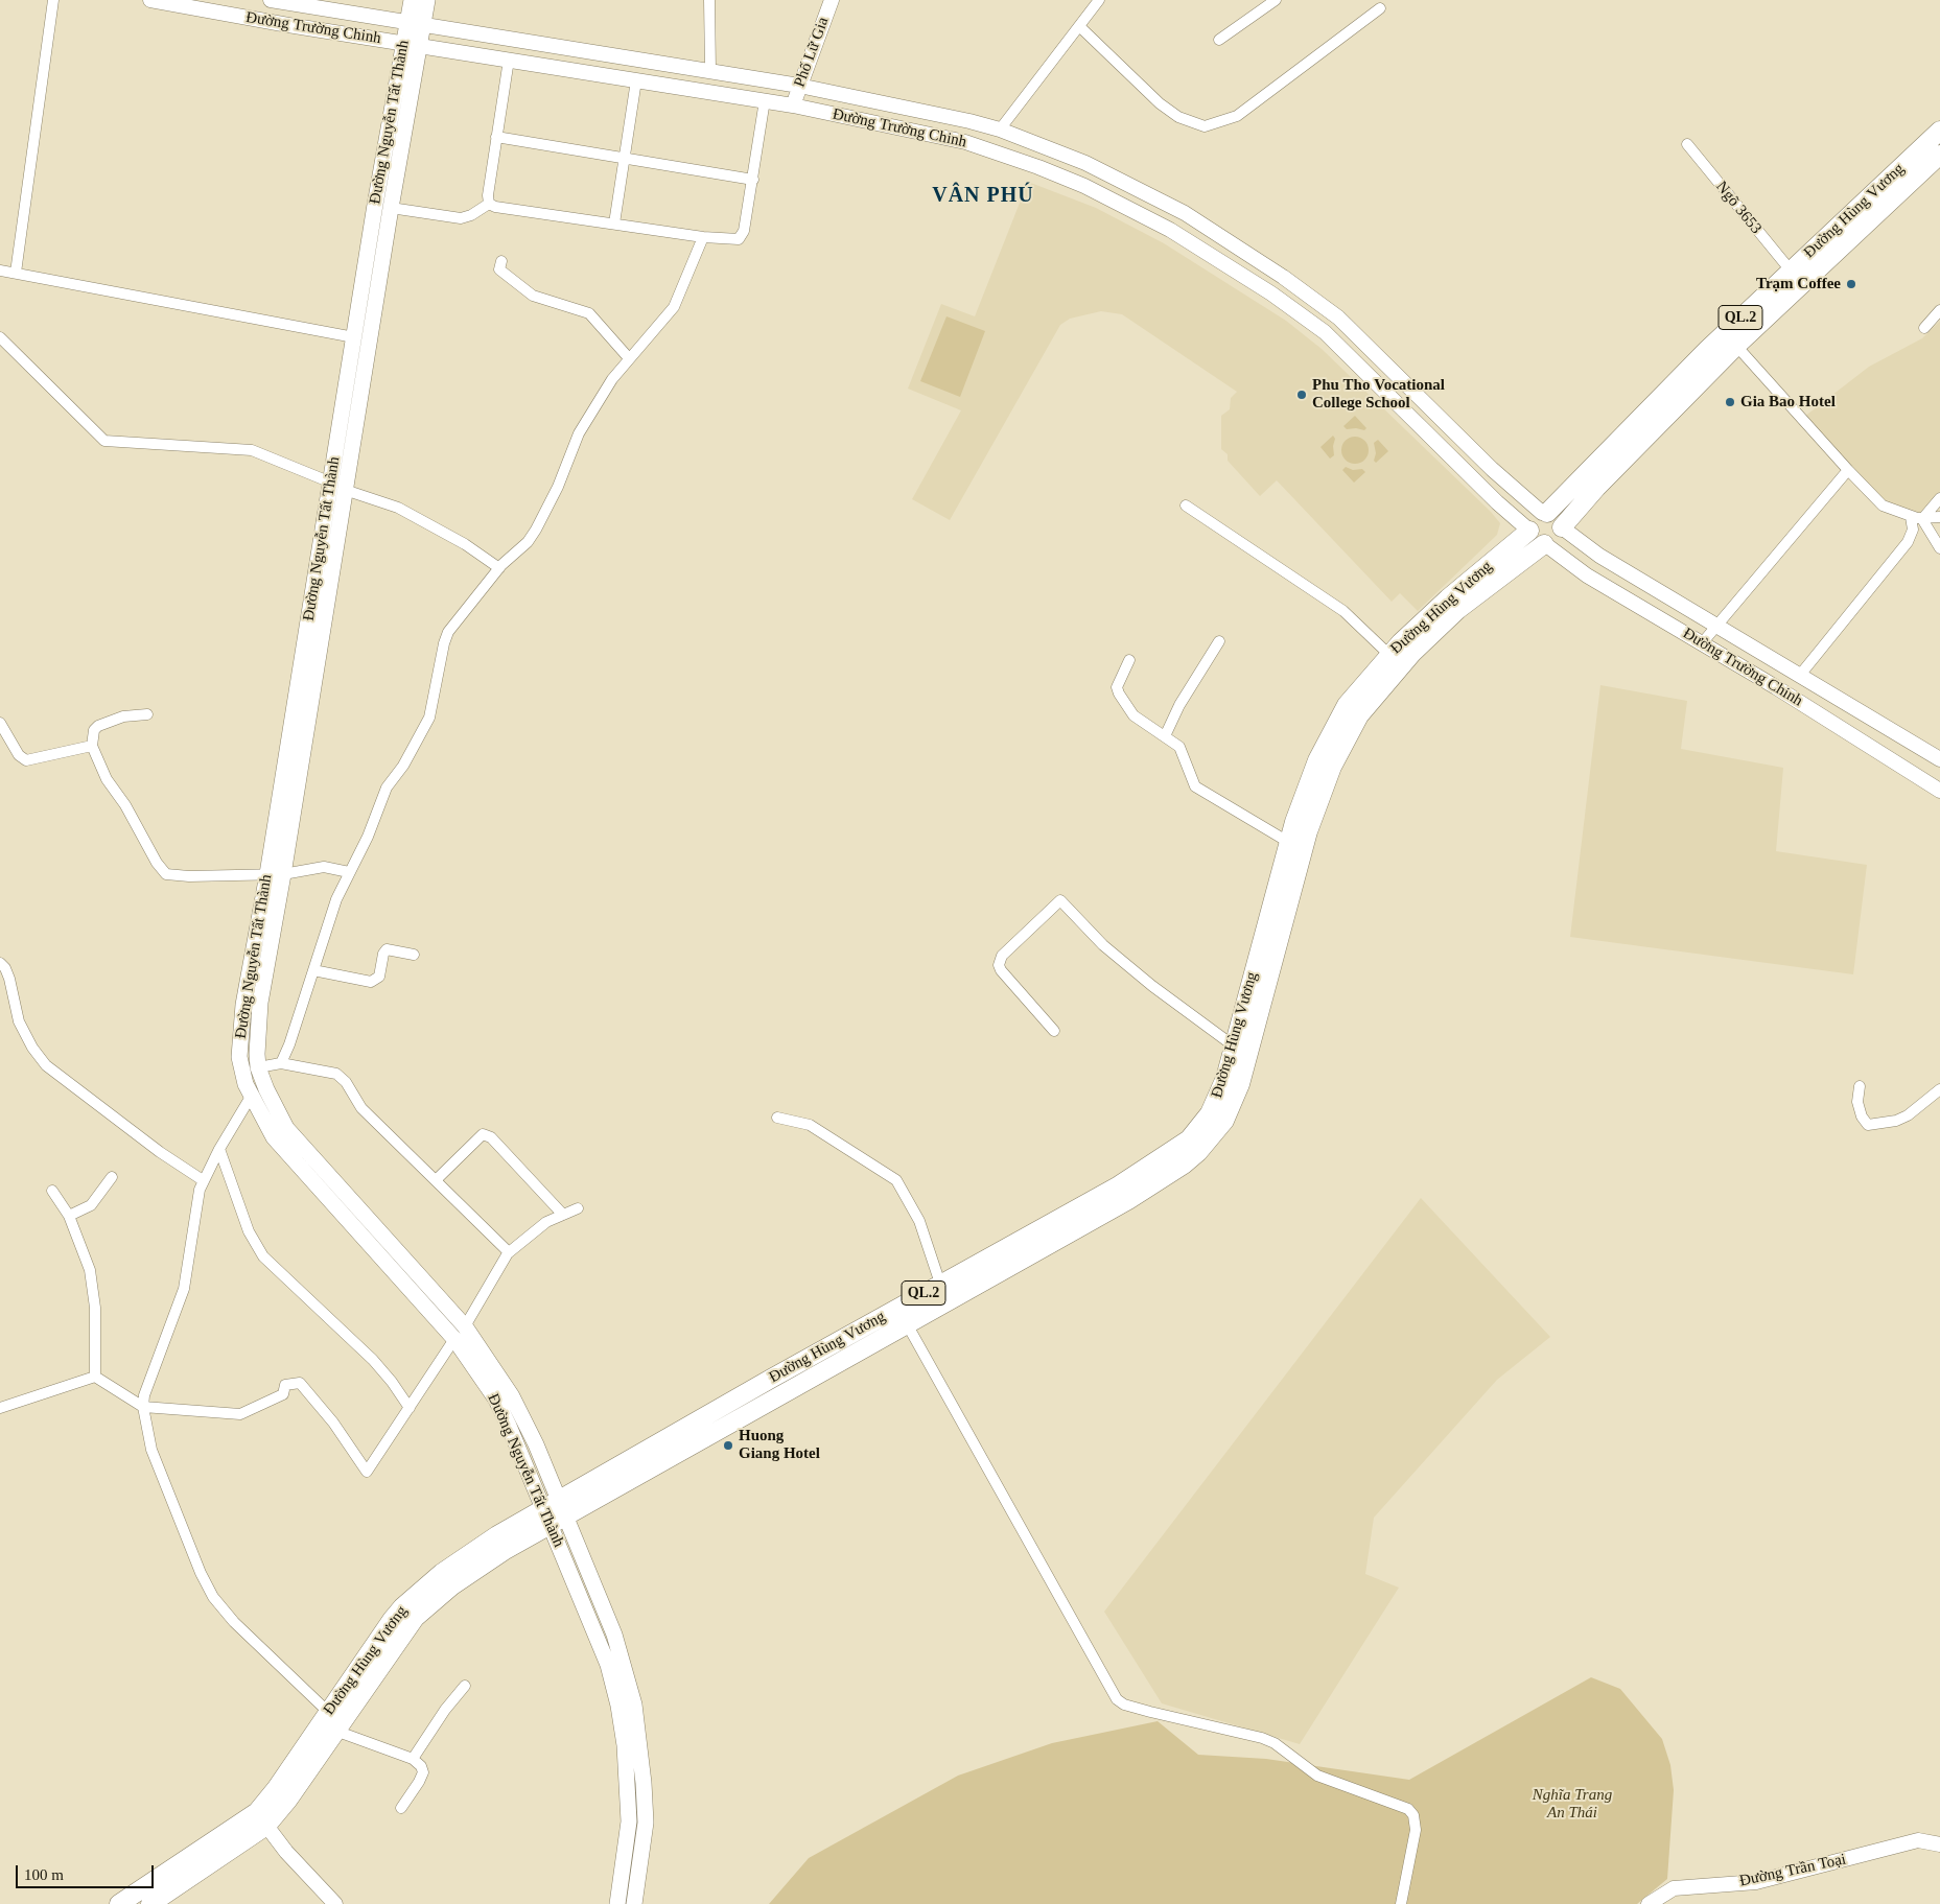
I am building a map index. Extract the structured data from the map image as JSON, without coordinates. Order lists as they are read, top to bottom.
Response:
{
  "streets": {
    "highway": ["Đường Hùng Vương", "QL.2"],
    "main road": [
      "Đường Trường Chinh",
      "Phố Lữ Gia",
      "Đường Nguyễn Tất Thành",
      "Đường Trần Toại"
    ],
    "street": ["Ngõ 3653"]
  },
  "crossings": [
    ["Đường Trường Chinh", "Phố Lữ Gia"],
    ["Đường Trường Chinh", "Đường Nguyễn Tất Thành"],
    ["Đường Trường Chinh", "Đường Hùng Vương"],
    ["Đường Trường Chinh", "QL.2"],
    ["Đường Nguyễn Tất Thành", "Đường Hùng Vương"],
    ["Ngõ 3653", "Đường Hùng Vương"],
    ["Đường Hùng Vương", "QL.2"]
  ],
  "districts": ["VÂN PHÚ"],
  "parks": ["Nghĩa Trang An Thái"],
  "places": [
    "Trạm Coffee",
    "Phu Tho Vocational College School",
    "Gia Bao Hotel",
    "Huong Giang Hotel"
  ],
  "scale_bar": "100 m"
}
